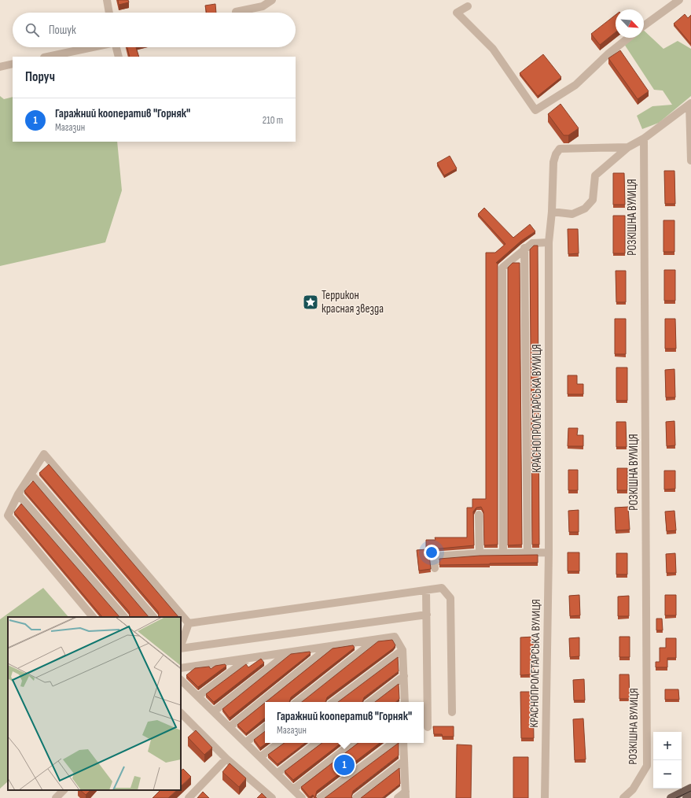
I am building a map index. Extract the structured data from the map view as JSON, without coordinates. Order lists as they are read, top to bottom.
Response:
{
  "streets": {
    "street": ["РОЗКІШНА ВУЛИЦЯ", "КРАСНОПРОЛЕТАРСЬКА ВУЛИЦЯ"]
  },
  "places": {
    "place": ["Террикон красная звезда"]
  },
  "north": "bottom right",
  "page": {
    "search": "Пошук",
    "heading": "Поруч",
    "list": [
      {
        "mark": "1",
        "name": "Гаражний кооператив \"Горняк\"",
        "note": "Магазин",
        "value": "210 m"
      }
    ],
    "popup": ["Гаражний кооператив \"Горняк\"", "Магазин"],
    "map_buttons": ["+", "−"],
    "pins": "1"
  }
}
